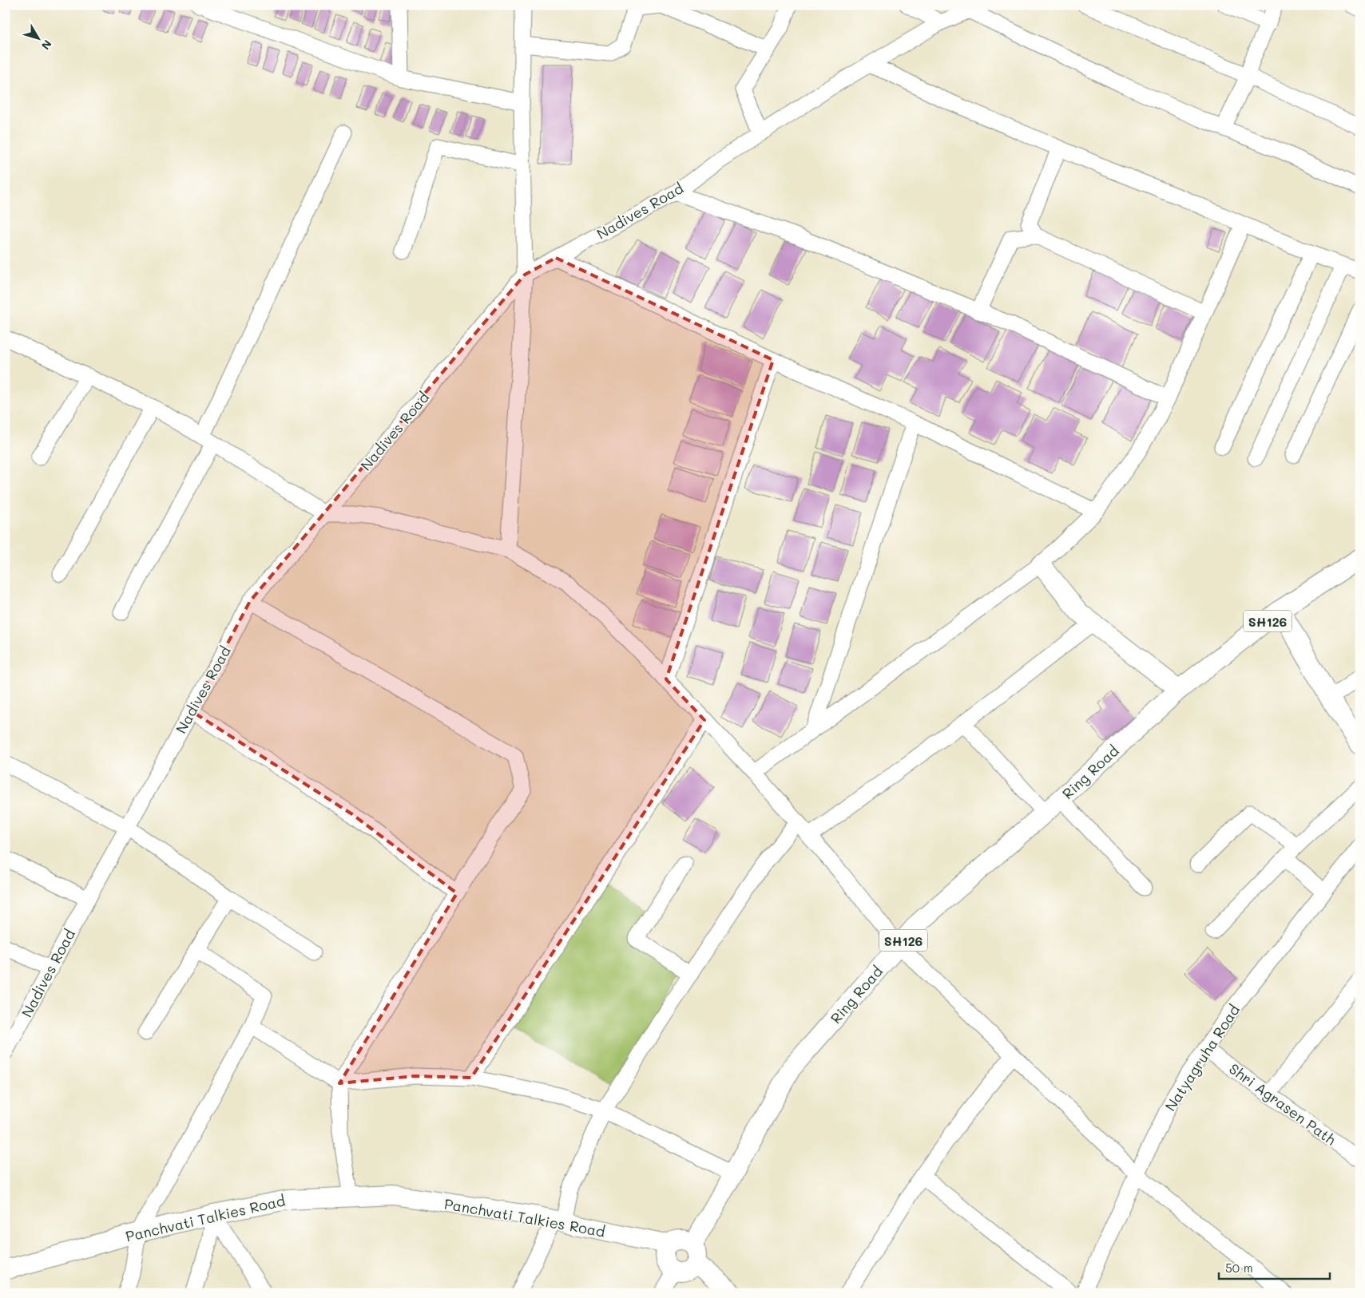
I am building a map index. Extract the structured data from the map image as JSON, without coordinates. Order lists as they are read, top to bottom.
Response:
{
  "streets": {
    "main road": ["SH126", "Ring Road", "Panchvati Talkies Road"],
    "street": ["Nadives Road", "Natyagruha Road", "Shri Agrasen Path"]
  },
  "crossings": [
    ["SH126", "Ring Road"],
    ["Ring Road", "Panchvati Talkies Road"],
    ["Natyagruha Road", "Shri Agrasen Path"]
  ],
  "scale_bar": "50 m",
  "north": "bottom right"
}
